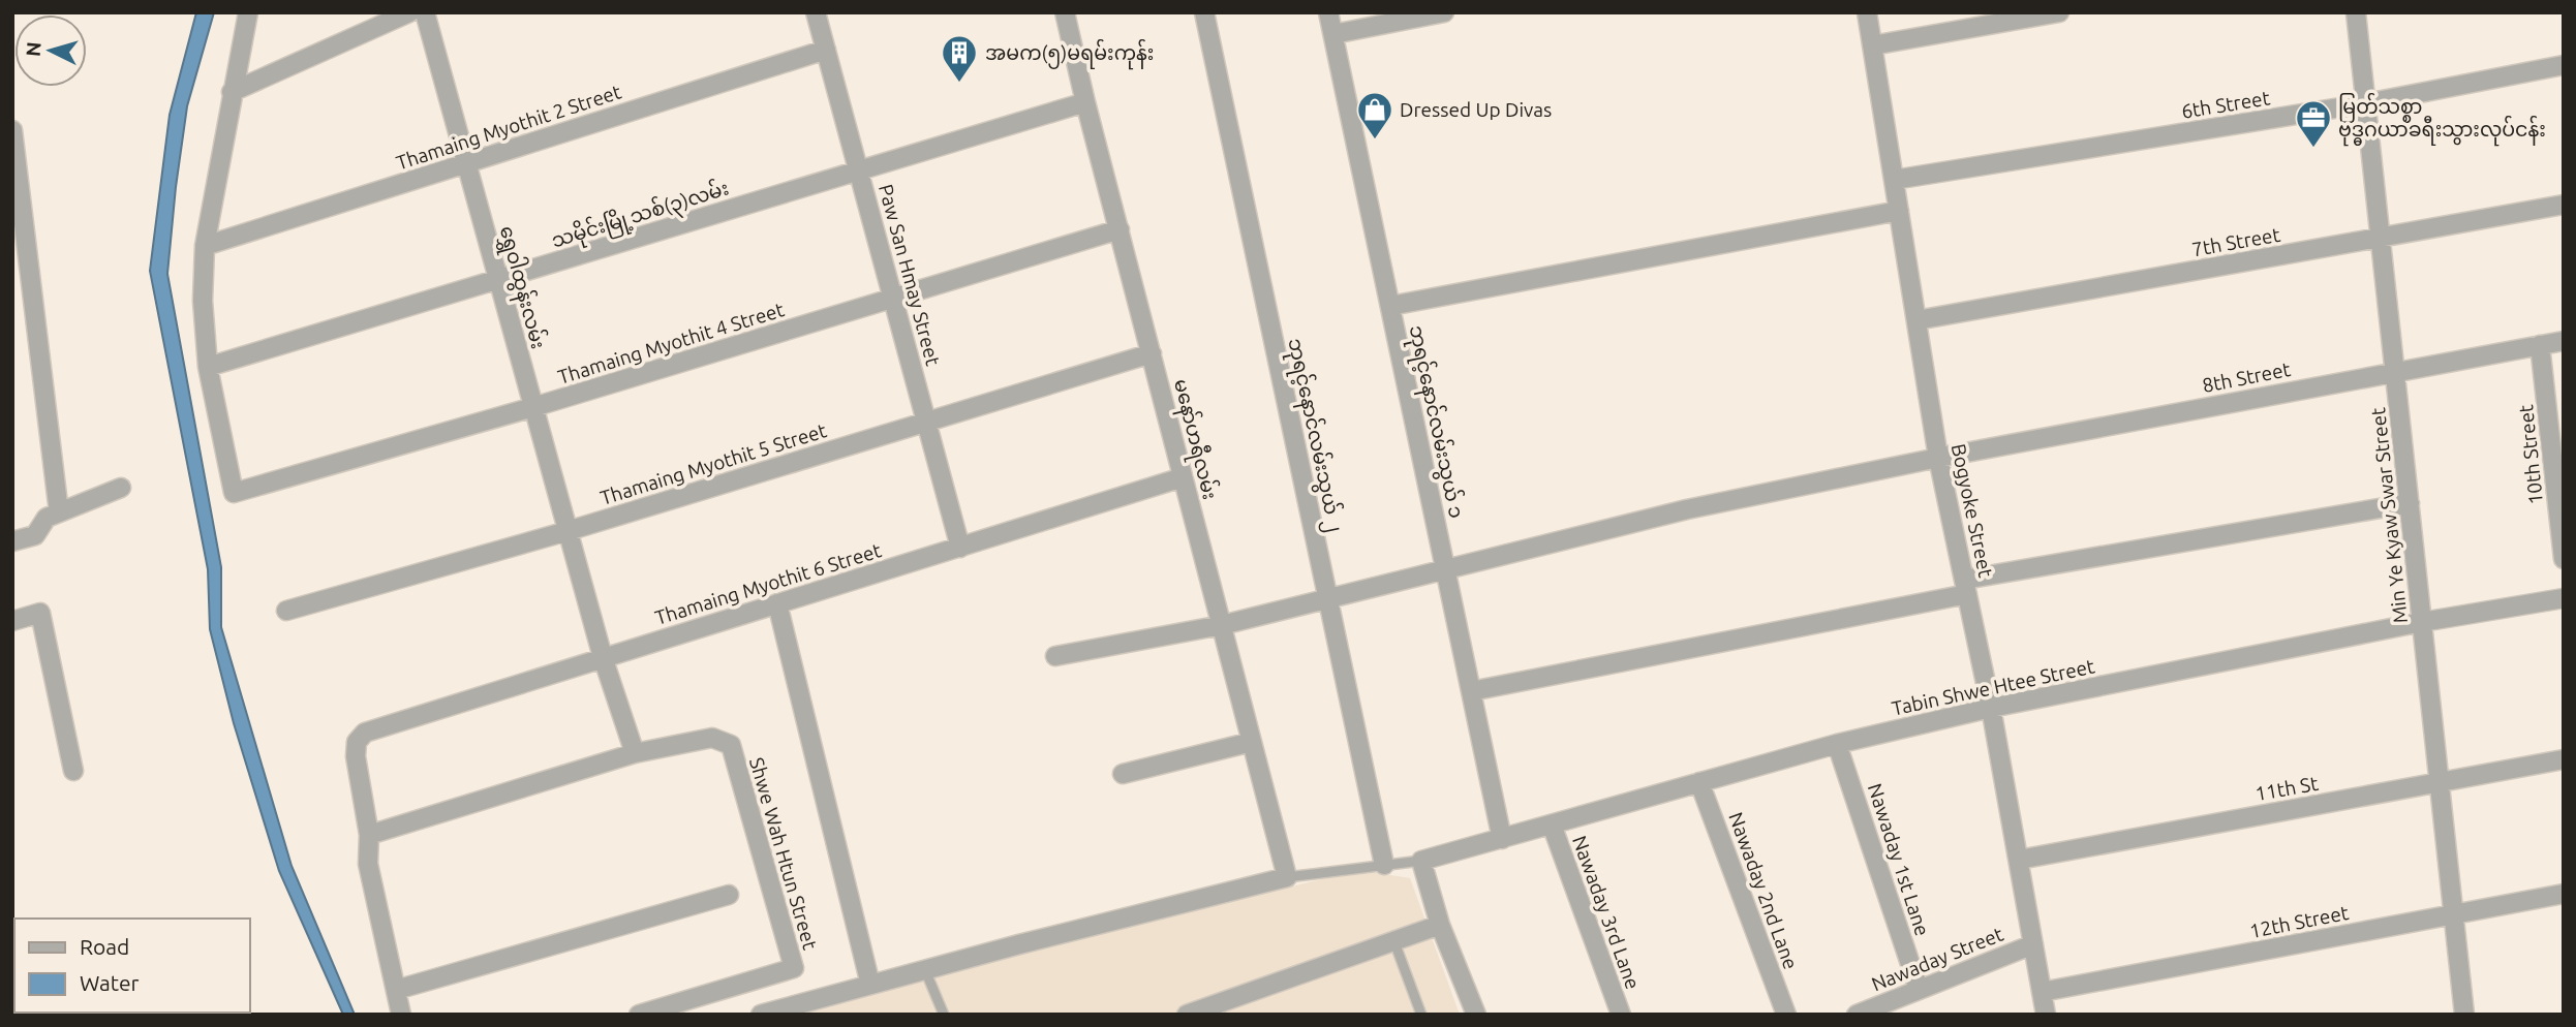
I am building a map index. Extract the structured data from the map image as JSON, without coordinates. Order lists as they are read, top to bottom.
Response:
{
  "streets": {
    "street": [
      "6th Street",
      "Thamaing Myothit 2 Street",
      "သမိုင်းမြို့သစ်(၃)လမ်း",
      "7th Street",
      "Paw San Hmay Street",
      "ရွှေဝါထွန်းလမ်း",
      "Thamaing Myothit 4 Street",
      "8th Street",
      "ဘုရင့်နောင်လမ်းသွယ် ၁",
      "ဘုရင့်နောင်လမ်းသွယ် ၂",
      "မနော်ဟရီလမ်း",
      "10th Street",
      "Thamaing Myothit 5 Street",
      "Bogyoke Street",
      "Min Ye Kyaw Swar Street",
      "Thamaing Myothit 6 Street",
      "Tabin Shwe Htee Street",
      "11th St",
      "Shwe Wah Htun Street",
      "Nawaday 1st Lane",
      "Nawaday 2nd Lane",
      "Nawaday 3rd Lane",
      "12th Street",
      "Nawaday Street"
    ]
  },
  "crossings": [
    ["6th Street", "Bogyoke Street"],
    ["6th Street", "Min Ye Kyaw Swar Street"],
    ["Thamaing Myothit 2 Street", "Paw San Hmay Street"],
    ["Thamaing Myothit 2 Street", "ရွှေဝါထွန်းလမ်း"],
    ["သမိုင်းမြို့သစ်(၃)လမ်း", "Paw San Hmay Street"],
    ["သမိုင်းမြို့သစ်(၃)လမ်း", "ရွှေဝါထွန်းလမ်း"],
    ["သမိုင်းမြို့သစ်(၃)လမ်း", "Thamaing Myothit 4 Street"],
    ["သမိုင်းမြို့သစ်(၃)လမ်း", "မနော်ဟရီလမ်း"],
    ["7th Street", "Bogyoke Street"],
    ["7th Street", "Min Ye Kyaw Swar Street"],
    ["Paw San Hmay Street", "Thamaing Myothit 4 Street"],
    ["Paw San Hmay Street", "Thamaing Myothit 5 Street"],
    ["Paw San Hmay Street", "Thamaing Myothit 6 Street"],
    ["ရွှေဝါထွန်းလမ်း", "Thamaing Myothit 4 Street"],
    ["ရွှေဝါထွန်းလမ်း", "Thamaing Myothit 5 Street"],
    ["ရွှေဝါထွန်းလမ်း", "Thamaing Myothit 6 Street"],
    ["Thamaing Myothit 4 Street", "မနော်ဟရီလမ်း"],
    ["8th Street", "ဘုရင့်နောင်လမ်းသွယ် ၁"],
    ["8th Street", "ဘုရင့်နောင်လမ်းသွယ် ၂"],
    ["8th Street", "မနော်ဟရီလမ်း"],
    ["8th Street", "10th Street"],
    ["8th Street", "Bogyoke Street"],
    ["8th Street", "Min Ye Kyaw Swar Street"],
    ["ဘုရင့်နောင်လမ်းသွယ် ၁", "Tabin Shwe Htee Street"],
    ["မနော်ဟရီလမ်း", "Thamaing Myothit 5 Street"],
    ["မနော်ဟရီလမ်း", "Thamaing Myothit 6 Street"],
    ["Bogyoke Street", "Tabin Shwe Htee Street"],
    ["Bogyoke Street", "11th St"],
    ["Bogyoke Street", "12th Street"],
    ["Bogyoke Street", "Nawaday Street"],
    ["Min Ye Kyaw Swar Street", "Tabin Shwe Htee Street"],
    ["Min Ye Kyaw Swar Street", "11th St"],
    ["Min Ye Kyaw Swar Street", "12th Street"],
    ["Tabin Shwe Htee Street", "Nawaday 1st Lane"],
    ["Tabin Shwe Htee Street", "Nawaday 2nd Lane"],
    ["Tabin Shwe Htee Street", "Nawaday 3rd Lane"],
    ["Nawaday 1st Lane", "Nawaday Street"]
  ],
  "places": {
    "building": ["အမက(၅)မရမ်းကုန်း"],
    "shop": ["Dressed Up Divas"],
    "office": ["မြတ်သစ္စာ ဗုဒ္ဓဂယာခရီးသွားလုပ်ငန်း"]
  },
  "legend": ["Road", "Water"],
  "north": "left"
}
